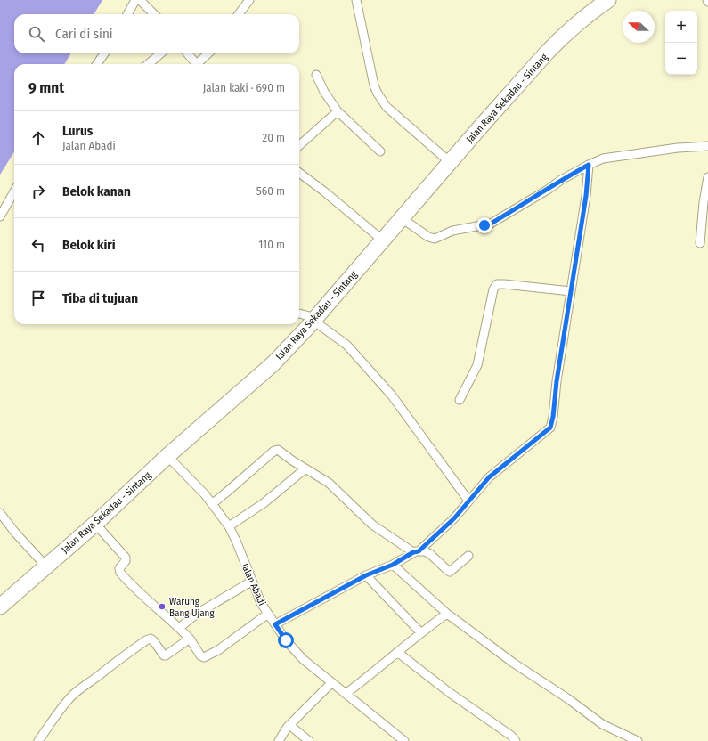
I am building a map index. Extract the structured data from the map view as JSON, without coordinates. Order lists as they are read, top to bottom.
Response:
{
  "streets": {
    "highway": ["Jalan Raya Sekadau - Sintang"],
    "street": ["Jalan Abadi"]
  },
  "crossings": [
    ["Jalan Raya Sekadau - Sintang", "Jalan Abadi"]
  ],
  "places": ["Warung Bang Ujang"],
  "north": "left",
  "page": {
    "map_buttons": ["+", "−"],
    "search": "Cari di sini",
    "heading": ["9 mnt", "Jalan kaki · 690 m"],
    "list": [
      ["Lurus", "Jalan Abadi", "20 m"],
      ["Belok kanan", "560 m"],
      ["Belok kiri", "110 m"],
      "Tiba di tujuan"
    ]
  }
}
